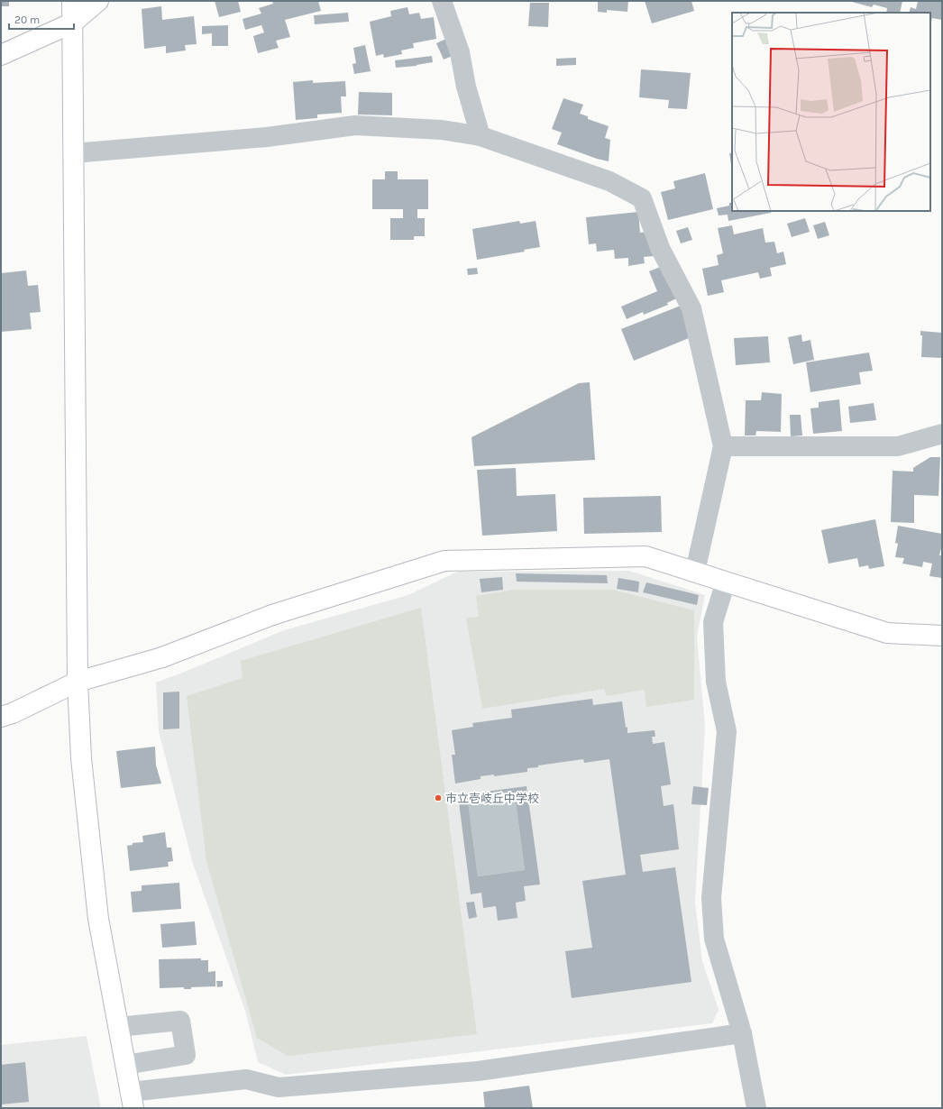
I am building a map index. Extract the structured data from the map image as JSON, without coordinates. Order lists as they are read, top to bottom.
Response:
{
  "places": ["市立壱岐丘中学校"],
  "scale_bar": "20 m"
}
